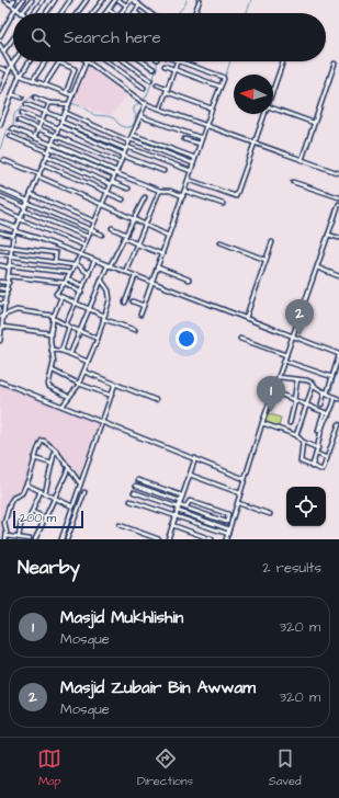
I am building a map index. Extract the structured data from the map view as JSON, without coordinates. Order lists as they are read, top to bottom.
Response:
{
  "scale_bar": "200 m",
  "north": "left",
  "page": {
    "search": "Search here",
    "pins": ["2", "1"],
    "scale": "200 m",
    "heading": ["Nearby", "2 results"],
    "list": [
      {
        "mark": "1",
        "name": "Masjid Mukhlishin",
        "note": "Mosque",
        "value": "320 m"
      },
      {
        "mark": "2",
        "name": "Masjid Zubair Bin Awwam",
        "note": "Mosque",
        "value": "320 m"
      }
    ],
    "nav": ["Map", "Directions", "Saved"]
  }
}
